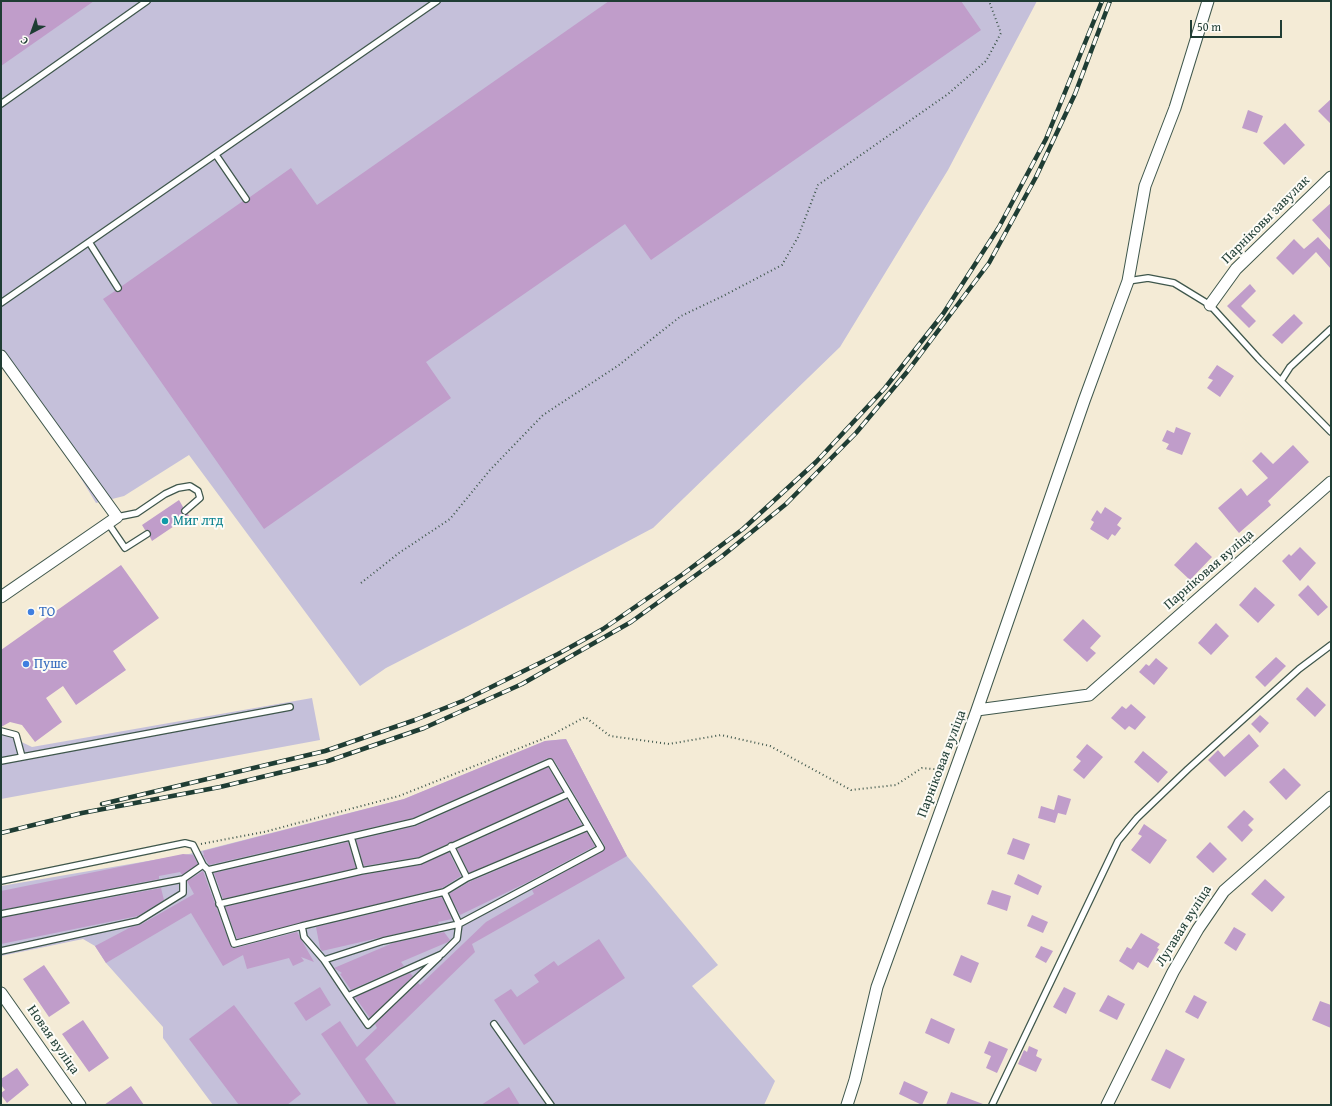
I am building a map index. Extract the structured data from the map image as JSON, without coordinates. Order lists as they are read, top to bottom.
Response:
{
  "streets": {
    "street": [
      "Парніковы завулак",
      "Парніковая вуліца",
      "Лугавая вуліца",
      "Новая вуліца"
    ]
  },
  "places": ["Миг лтд", "ТО", "Пуше"],
  "scale_bar": "50 m",
  "north": "bottom left"
}
